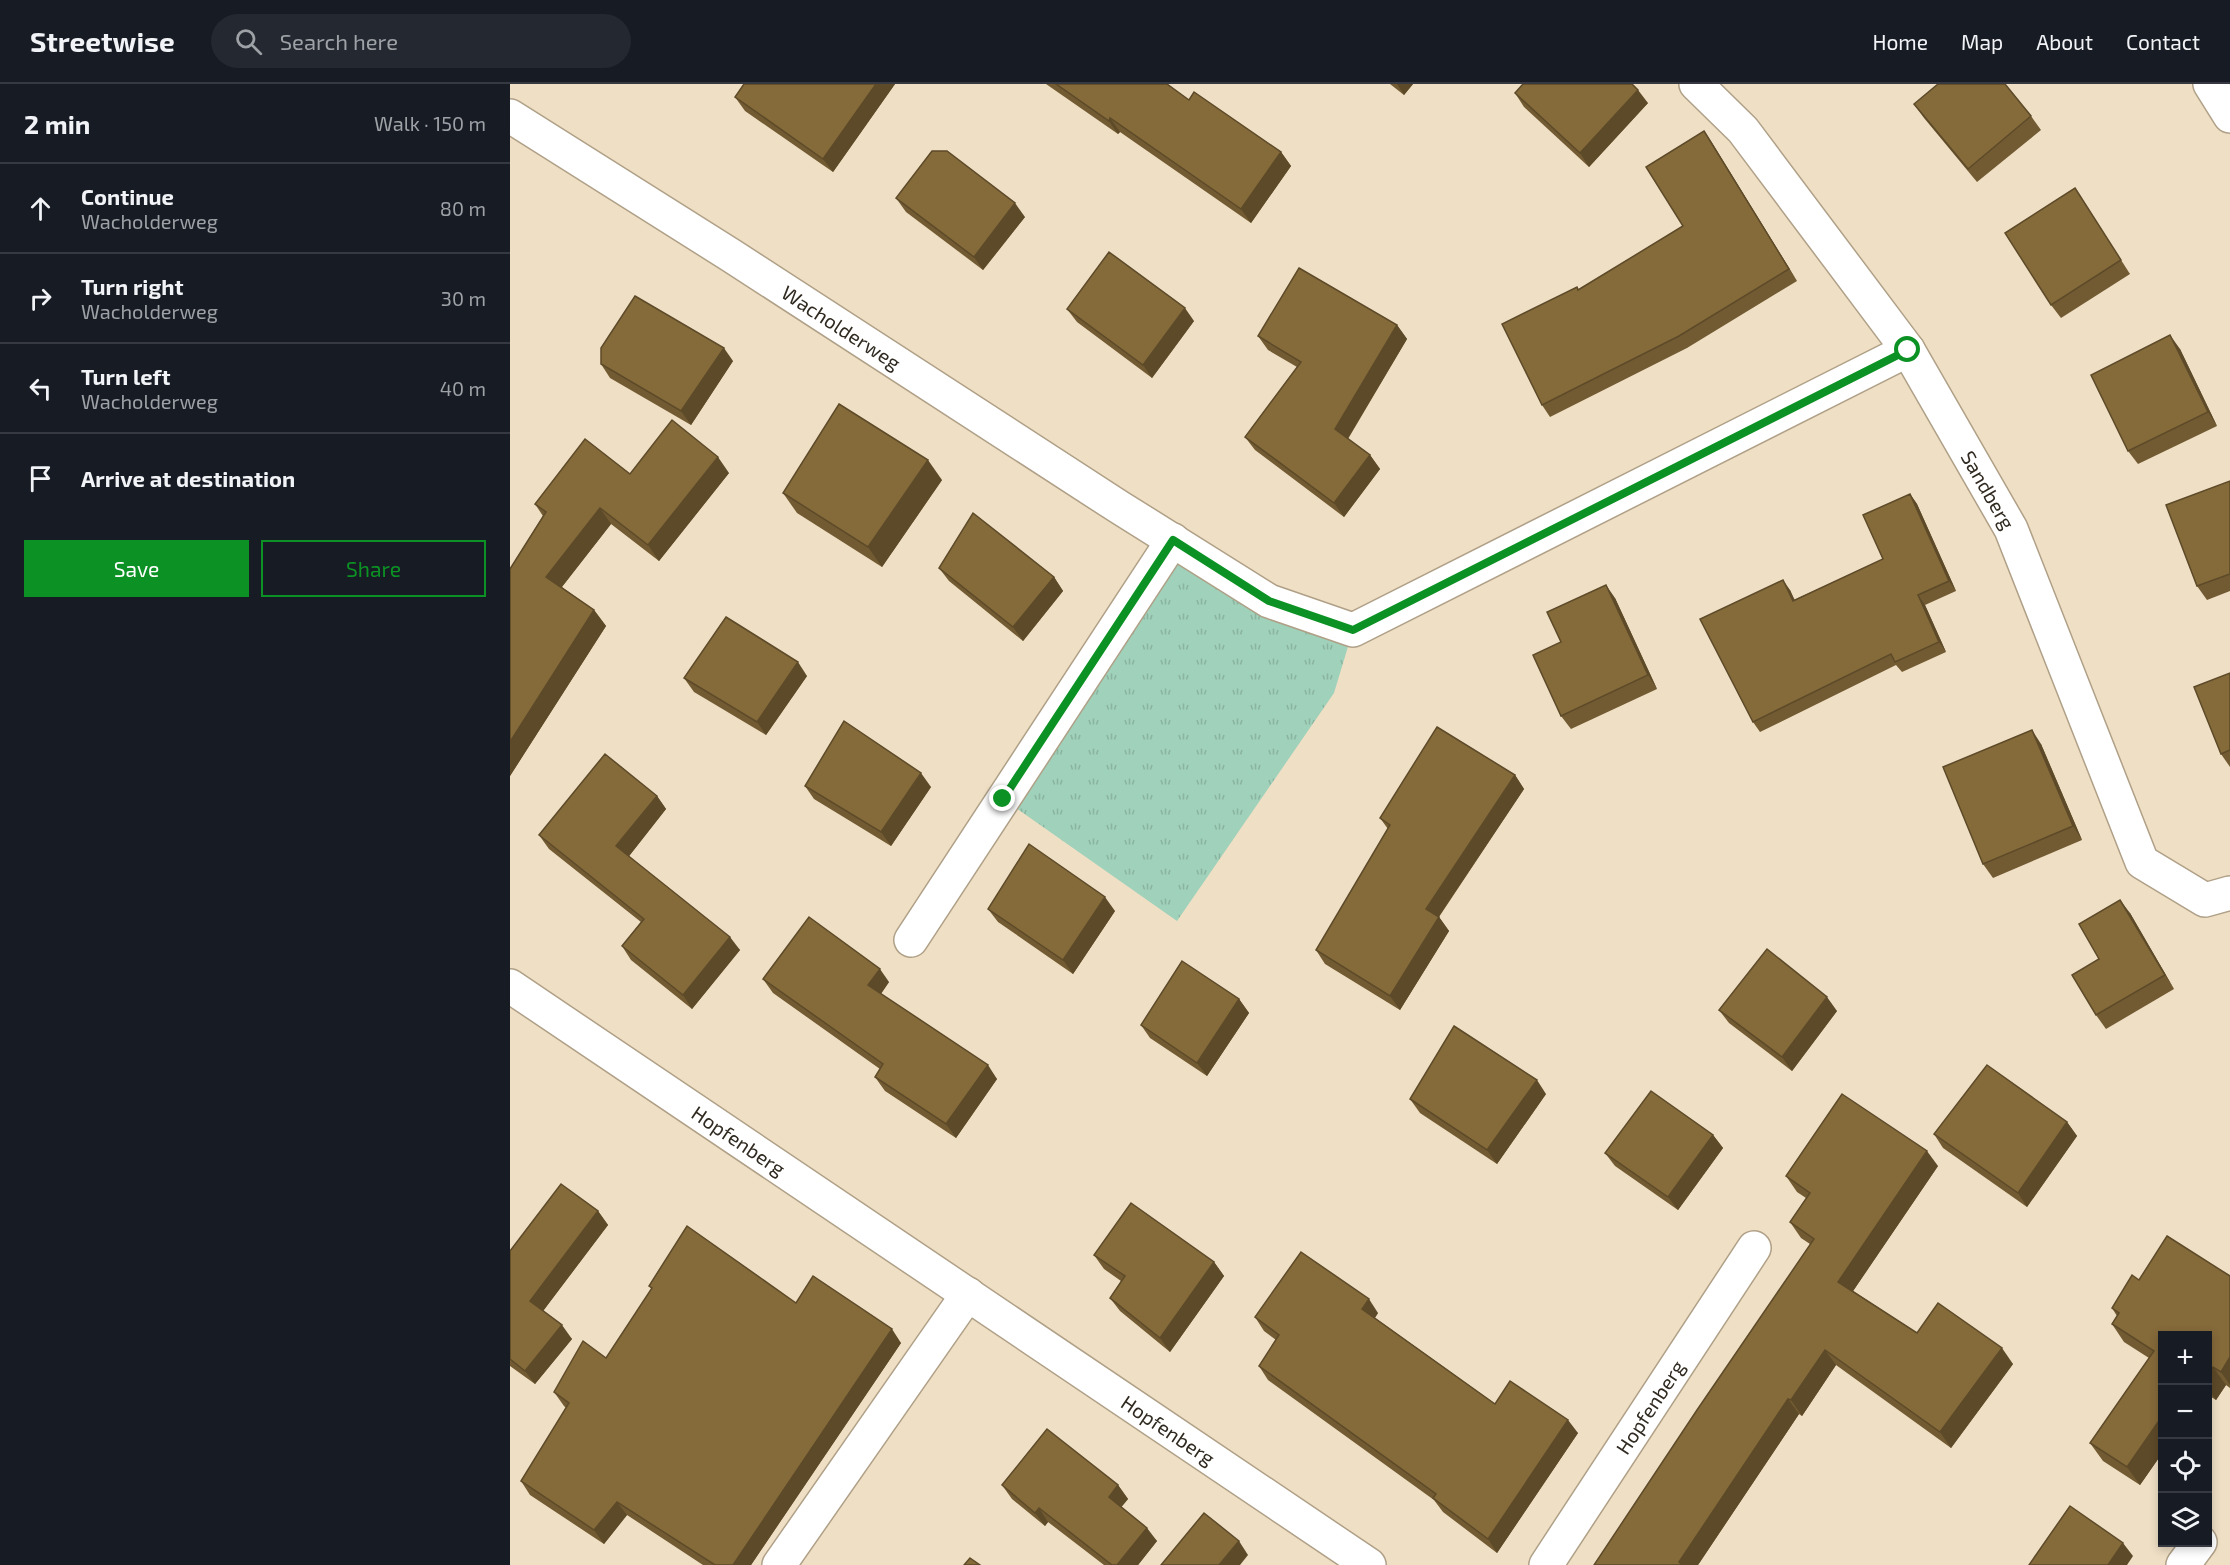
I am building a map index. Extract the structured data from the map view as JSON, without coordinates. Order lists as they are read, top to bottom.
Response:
{
  "streets": {
    "street": ["Wacholderweg", "Sandberg", "Hopfenberg"]
  },
  "crossings": [
    ["Wacholderweg", "Sandberg"]
  ],
  "page": {
    "header": "Streetwise",
    "search": "Search here",
    "nav": [
      "Home",
      "Map",
      "About",
      "Contact"
    ],
    "heading": ["2 min", "Walk · 150 m"],
    "list": [
      ["Continue", "Wacholderweg", "80 m"],
      ["Turn right", "Wacholderweg", "30 m"],
      ["Turn left", "Wacholderweg", "40 m"],
      "Arrive at destination"
    ],
    "buttons": ["Save", "Share"],
    "map_buttons": ["+", "−"]
  }
}
